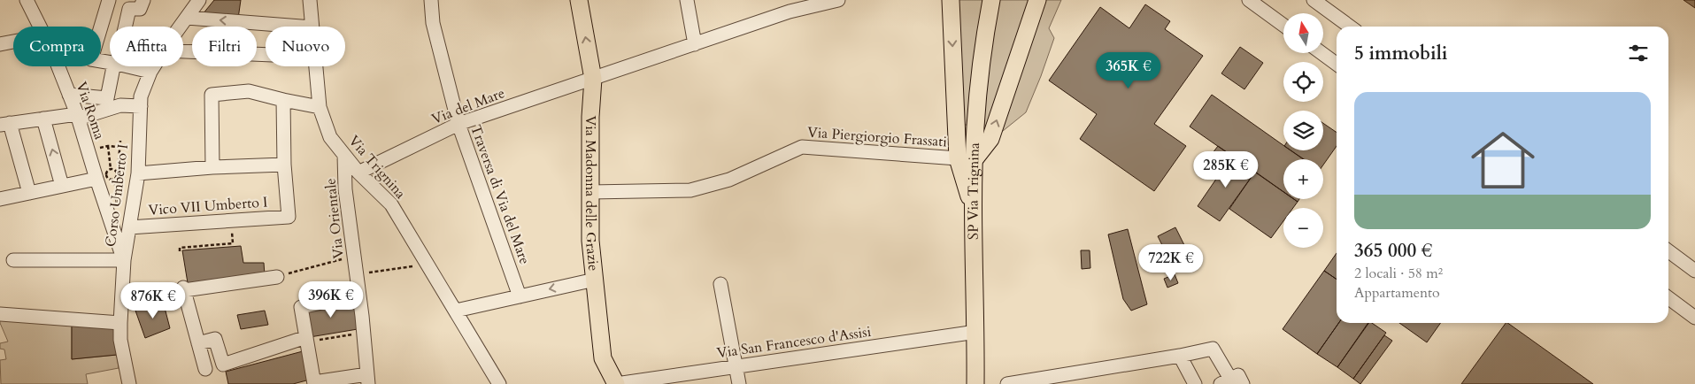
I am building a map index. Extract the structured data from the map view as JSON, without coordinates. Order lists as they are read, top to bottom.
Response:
{
  "streets": {
    "main road": ["SP Via Trignina", "Via Madonna delle Grazie"],
    "street": [
      "Via del Mare",
      "Via Roma",
      "Via Piergiorgio Frassati",
      "Via Trignina",
      "Traversa di Via del Mare",
      "Corso Umberto I",
      "Vico VII Umberto I",
      "Via Orientale",
      "Via San Francesco d'Assisi"
    ]
  },
  "crossings": [
    ["Via del Mare", "Via Trignina"],
    ["Via del Mare", "Via Madonna delle Grazie"],
    ["Via del Mare", "Traversa di Via del Mare"],
    ["Via Roma", "Corso Umberto I"],
    ["Via Piergiorgio Frassati", "Via Madonna delle Grazie"],
    ["Via Trignina", "Via Orientale"],
    ["SP Via Trignina", "Via San Francesco d'Assisi"],
    ["Via Madonna delle Grazie", "Via San Francesco d'Assisi"],
    ["Corso Umberto I", "Vico VII Umberto I"]
  ],
  "north": "top",
  "page": {
    "map_buttons": ["+", "−"],
    "chip": [
      "Compra",
      "Affitta",
      "Filtri",
      "Nuovo"
    ],
    "heading": "5 immobili",
    "price": [
      "365K €",
      "285K €",
      "722K €",
      "396K €",
      "876K €"
    ],
    "list": [
      {
        "name": "365 000 €",
        "note": "2 locali · 58 m² · Appartamento"
      }
    ]
  }
}
